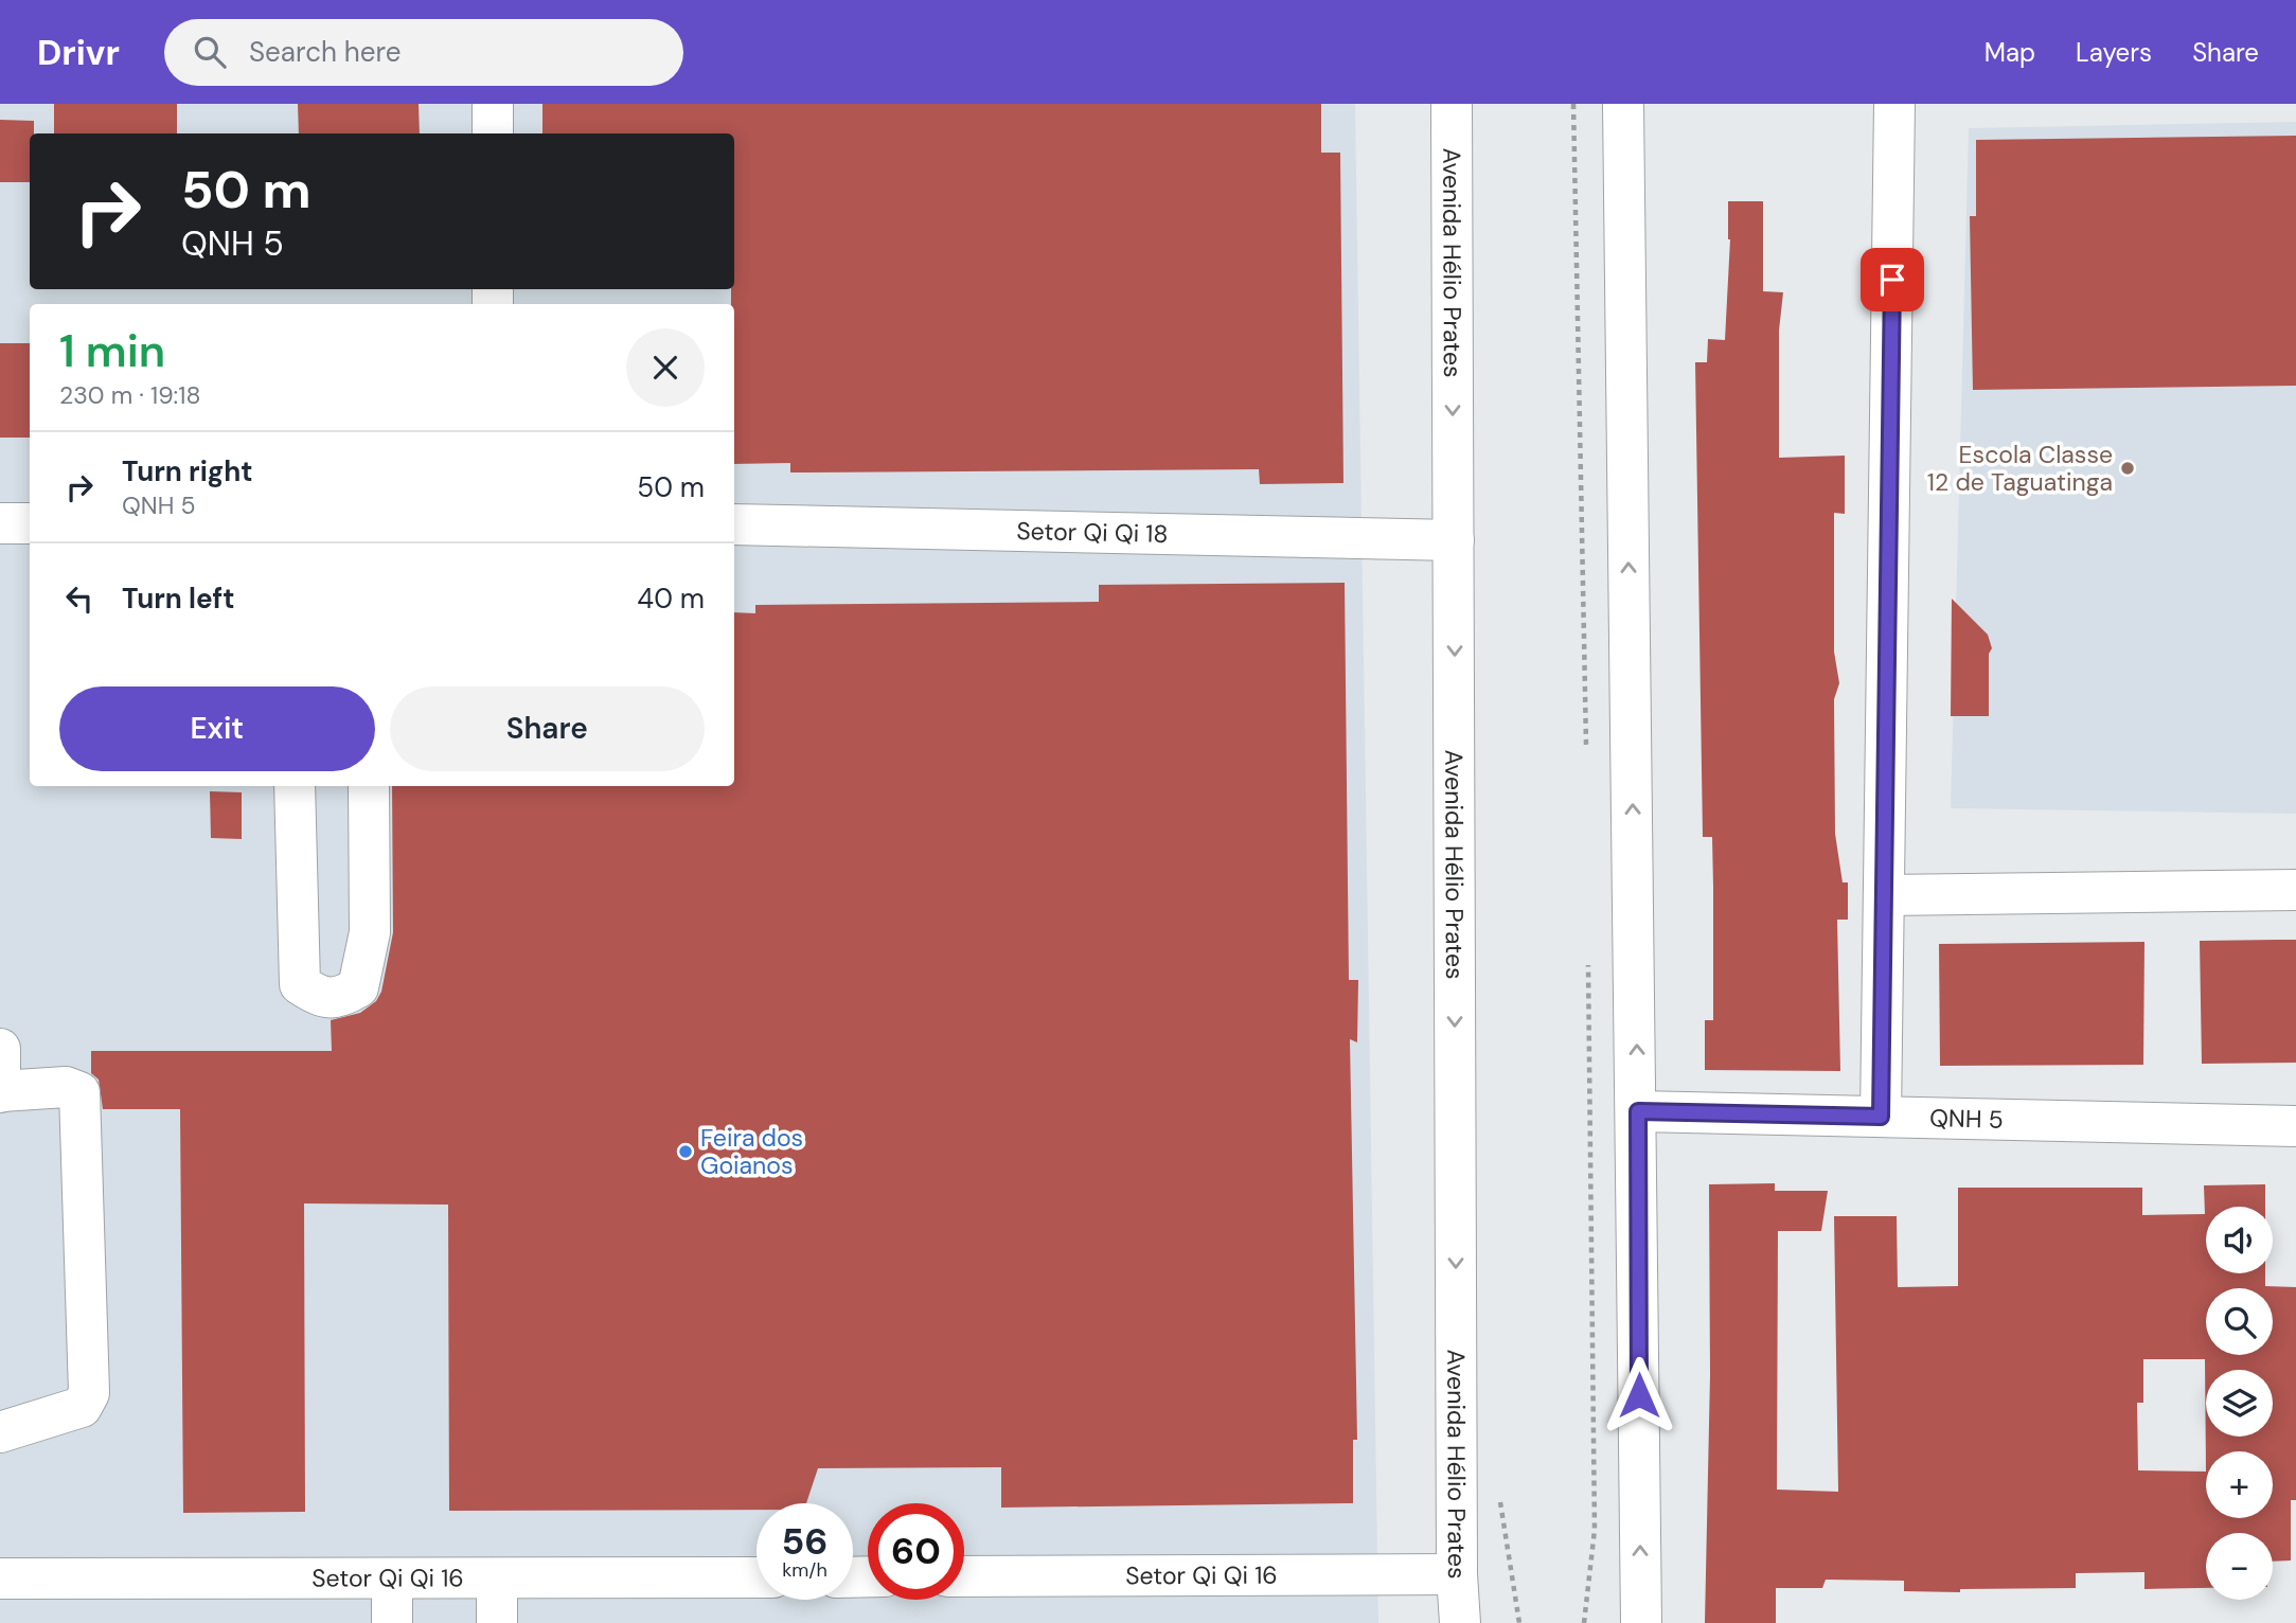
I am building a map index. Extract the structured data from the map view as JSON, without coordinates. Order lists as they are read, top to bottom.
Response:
{
  "streets": {
    "street": [
      "Avenida Hélio Prates",
      "Setor Qi Qi 18",
      "QNH 5",
      "Setor Qi Qi 16"
    ]
  },
  "crossings": [
    ["Avenida Hélio Prates", "Setor Qi Qi 18"],
    ["Avenida Hélio Prates", "Setor Qi Qi 16"]
  ],
  "places": ["Escola Classe 12 de Taguatinga", "Feira dos Goianos"],
  "page": {
    "header": "Drivr",
    "search": "Search here",
    "nav": ["Map", "Layers", "Share"],
    "turn": ["50 m", "QNH 5"],
    "heading": ["1 min", "230 m · 19:18"],
    "list": [
      {
        "name": "Turn right",
        "note": "QNH 5",
        "value": "50 m"
      },
      {
        "name": "Turn left",
        "value": "40 m"
      }
    ],
    "buttons": ["Exit", "Share"],
    "map_buttons": ["+", "−"],
    "speed": "56 km/h",
    "limit": "60"
  }
}
